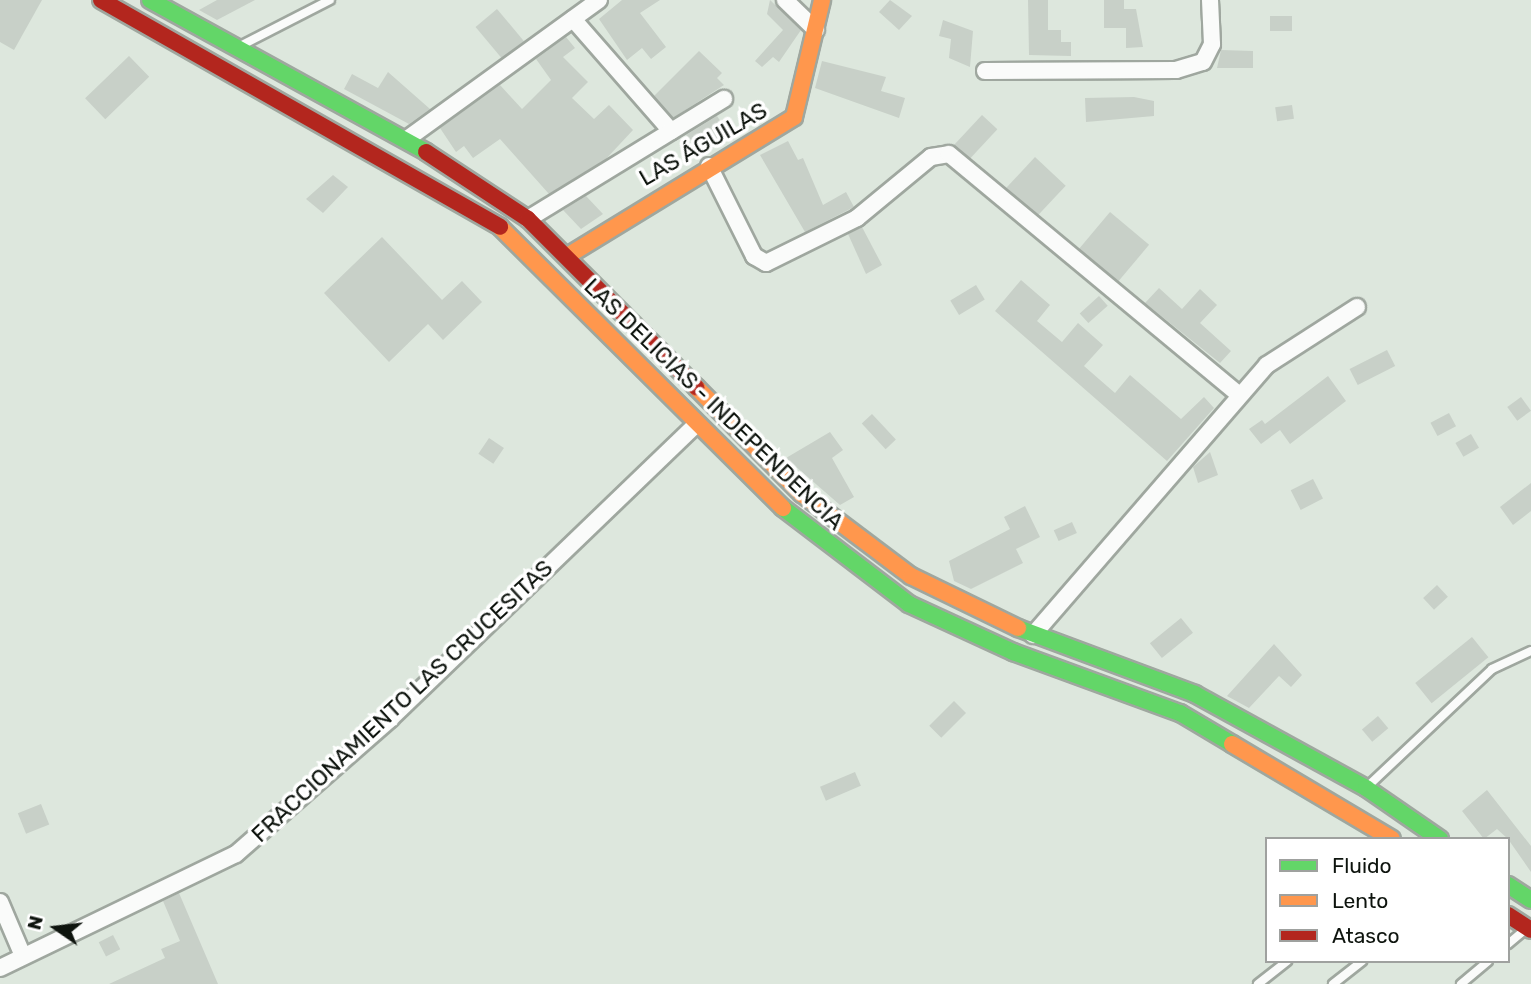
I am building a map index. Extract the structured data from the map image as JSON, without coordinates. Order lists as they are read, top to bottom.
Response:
{
  "streets": {
    "main road": ["LAS ÁGUILAS", "LAS DELICIAS - INDEPENDENCIA"],
    "street": ["FRACCIONAMIENTO LAS CRUCESITAS"]
  },
  "crossings": [
    ["LAS ÁGUILAS", "LAS DELICIAS - INDEPENDENCIA"],
    ["LAS DELICIAS - INDEPENDENCIA", "FRACCIONAMIENTO LAS CRUCESITAS"]
  ],
  "legend": ["Fluido", "Lento", "Atasco"],
  "north": "left"
}
